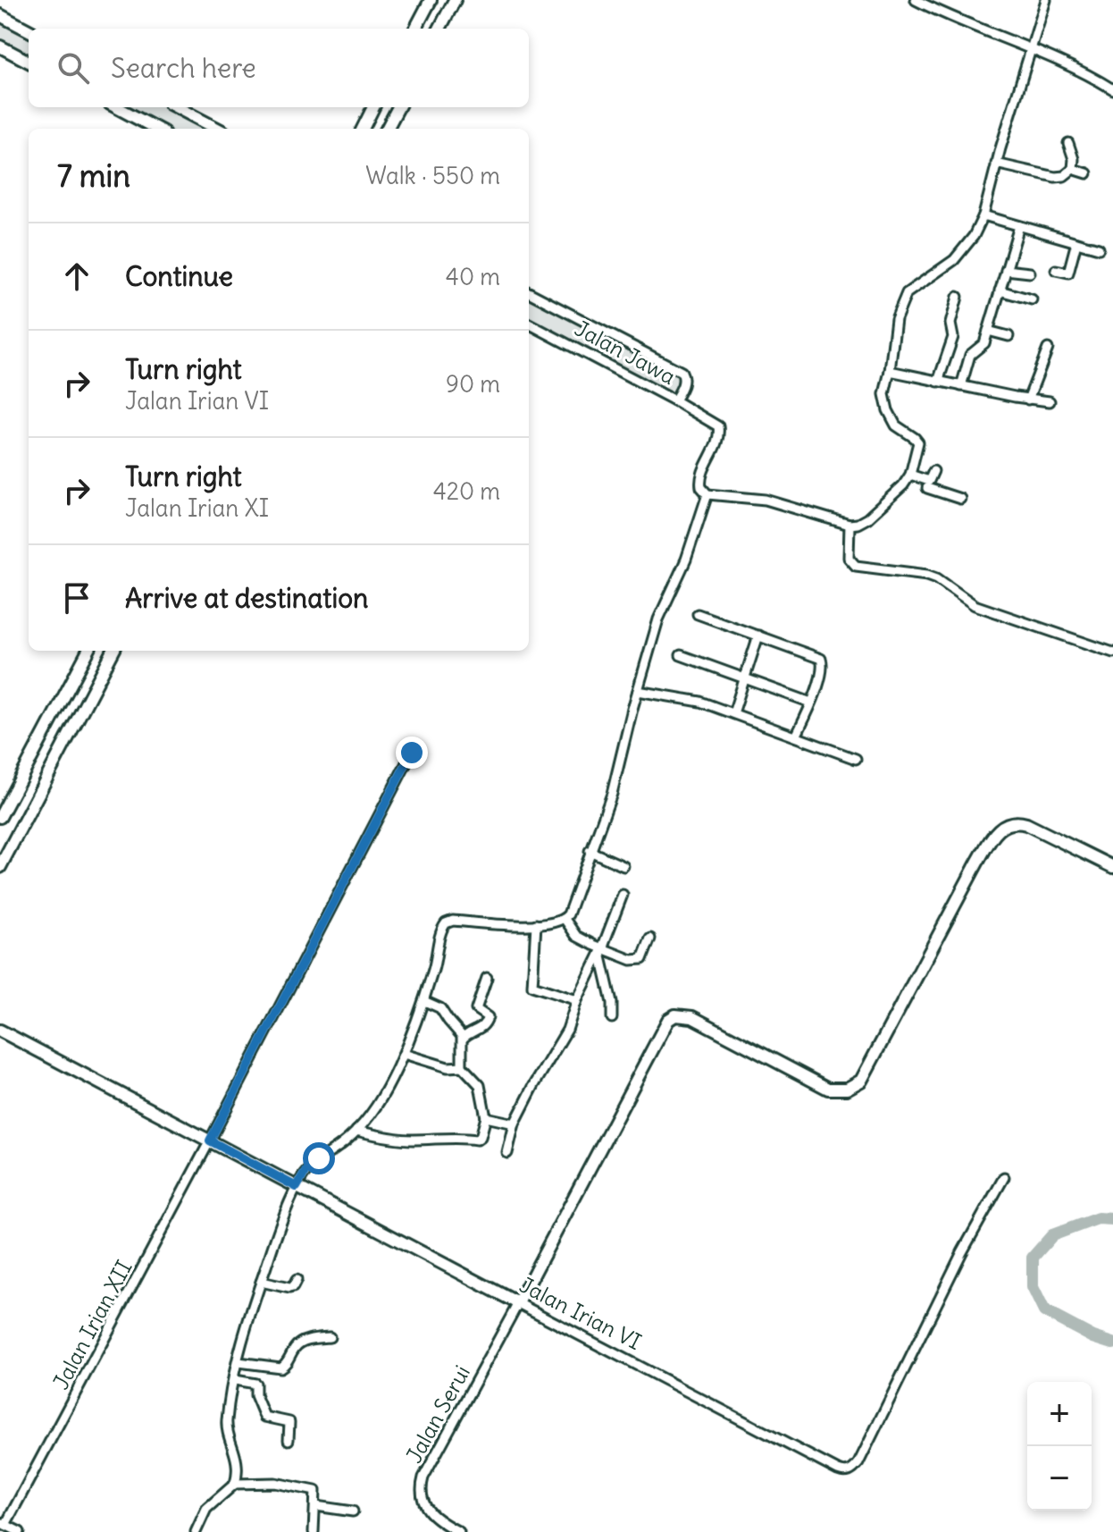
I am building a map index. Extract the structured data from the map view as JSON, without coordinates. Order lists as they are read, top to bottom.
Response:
{
  "streets": {
    "street": [
      "Jalan Jawa",
      "Jalan Irian VI",
      "Jalan Irian XII",
      "Jalan Serui"
    ]
  },
  "crossings": [
    ["Jalan Irian VI", "Jalan Irian XII"],
    ["Jalan Irian VI", "Jalan Serui"]
  ],
  "page": {
    "search": "Search here",
    "heading": ["7 min", "Walk · 550 m"],
    "list": [
      ["Continue", "40 m"],
      ["Turn right", "Jalan Irian VI", "90 m"],
      ["Turn right", "Jalan Irian XI", "420 m"],
      "Arrive at destination"
    ],
    "map_buttons": ["+", "−"]
  }
}
